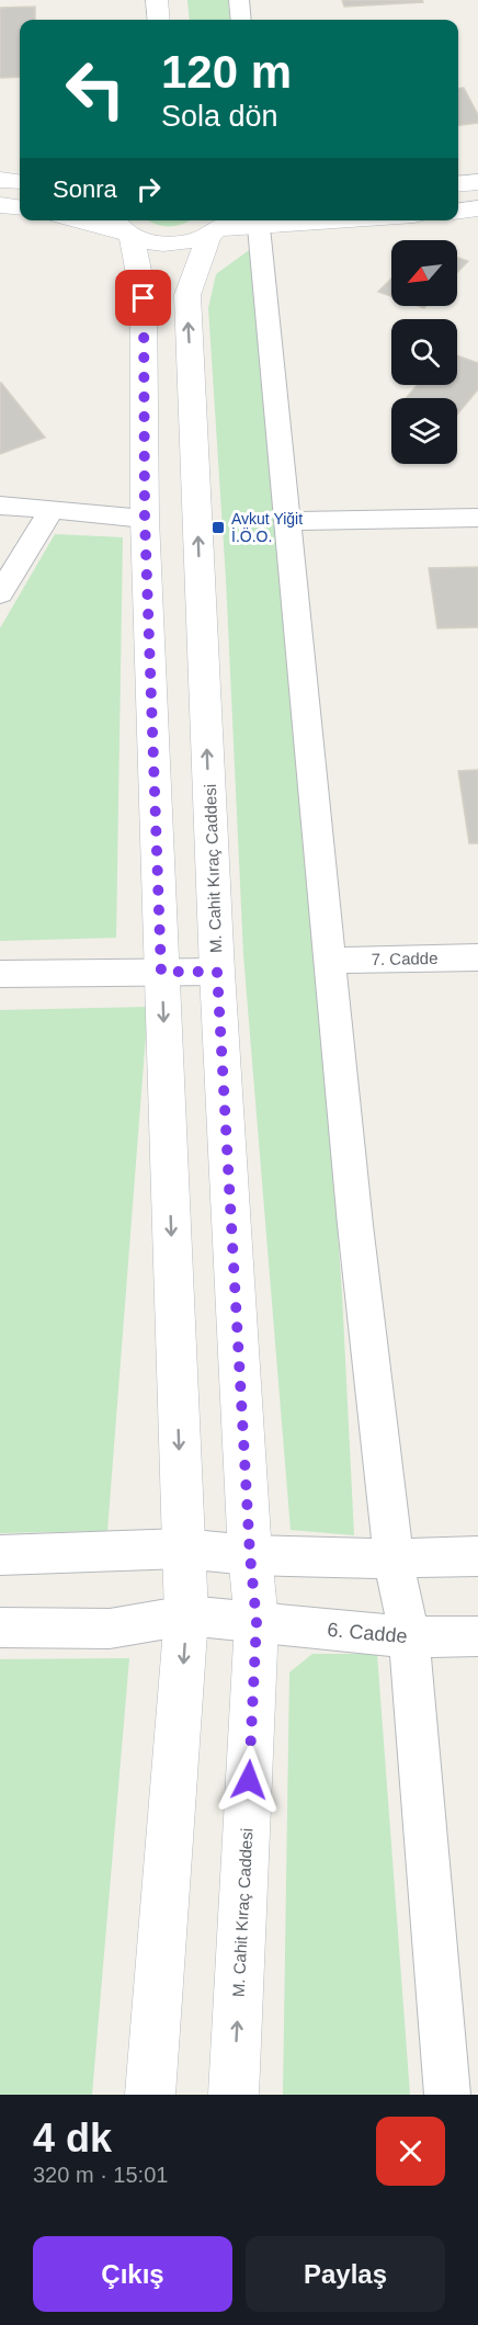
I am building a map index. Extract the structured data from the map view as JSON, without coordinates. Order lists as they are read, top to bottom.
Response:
{
  "streets": {
    "street": ["M. Cahit Kıraç Caddesi", "7. Cadde", "6. Cadde"]
  },
  "crossings": [
    ["M. Cahit Kıraç Caddesi", "6. Cadde"]
  ],
  "places": {
    "transit": ["Aykut Yiğit İ.Ö.O."]
  },
  "north": "bottom left",
  "page": {
    "turn": ["120 m", "Sola dön"],
    "then": "Sonra",
    "heading": ["4 dk", "320 m · 15:01"],
    "buttons": ["Çıkış", "Paylaş"]
  }
}
